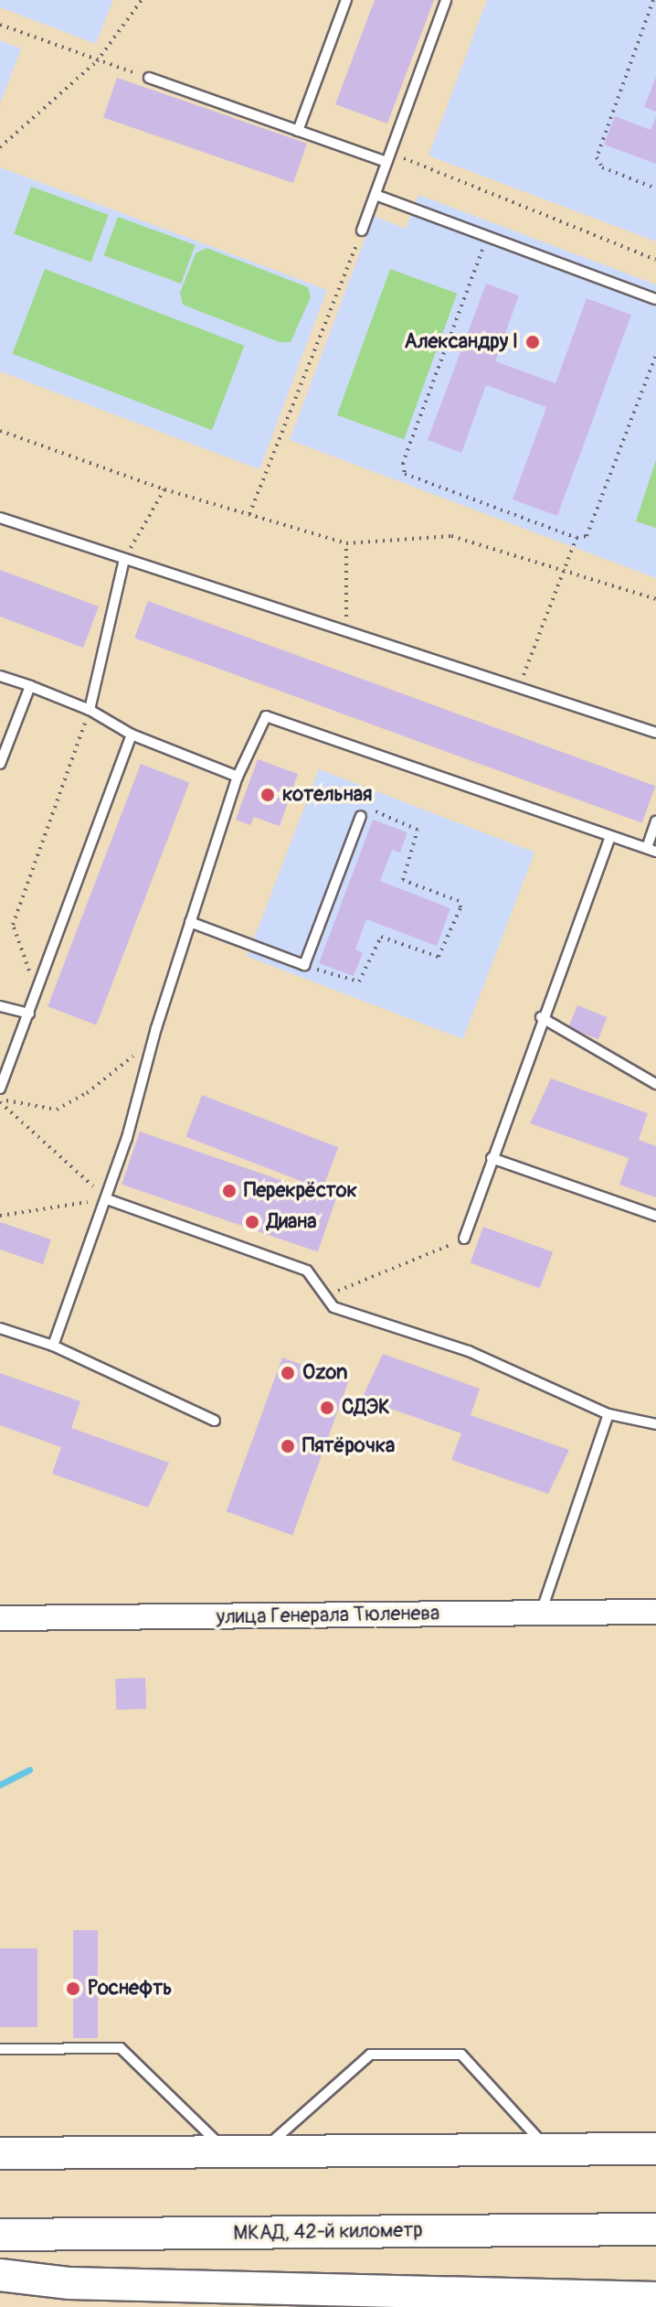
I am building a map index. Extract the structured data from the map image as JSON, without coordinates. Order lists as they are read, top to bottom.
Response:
{
  "streets": {
    "highway": ["МКАД, 42-й километр"],
    "street": ["улица Генерала Тюленева"]
  },
  "places": [
    "Александру I",
    "котельная",
    "Перекрёсток",
    "Диана",
    "Ozon",
    "СДЭК",
    "Пятёрочка",
    "Роснефть"
  ]
}
